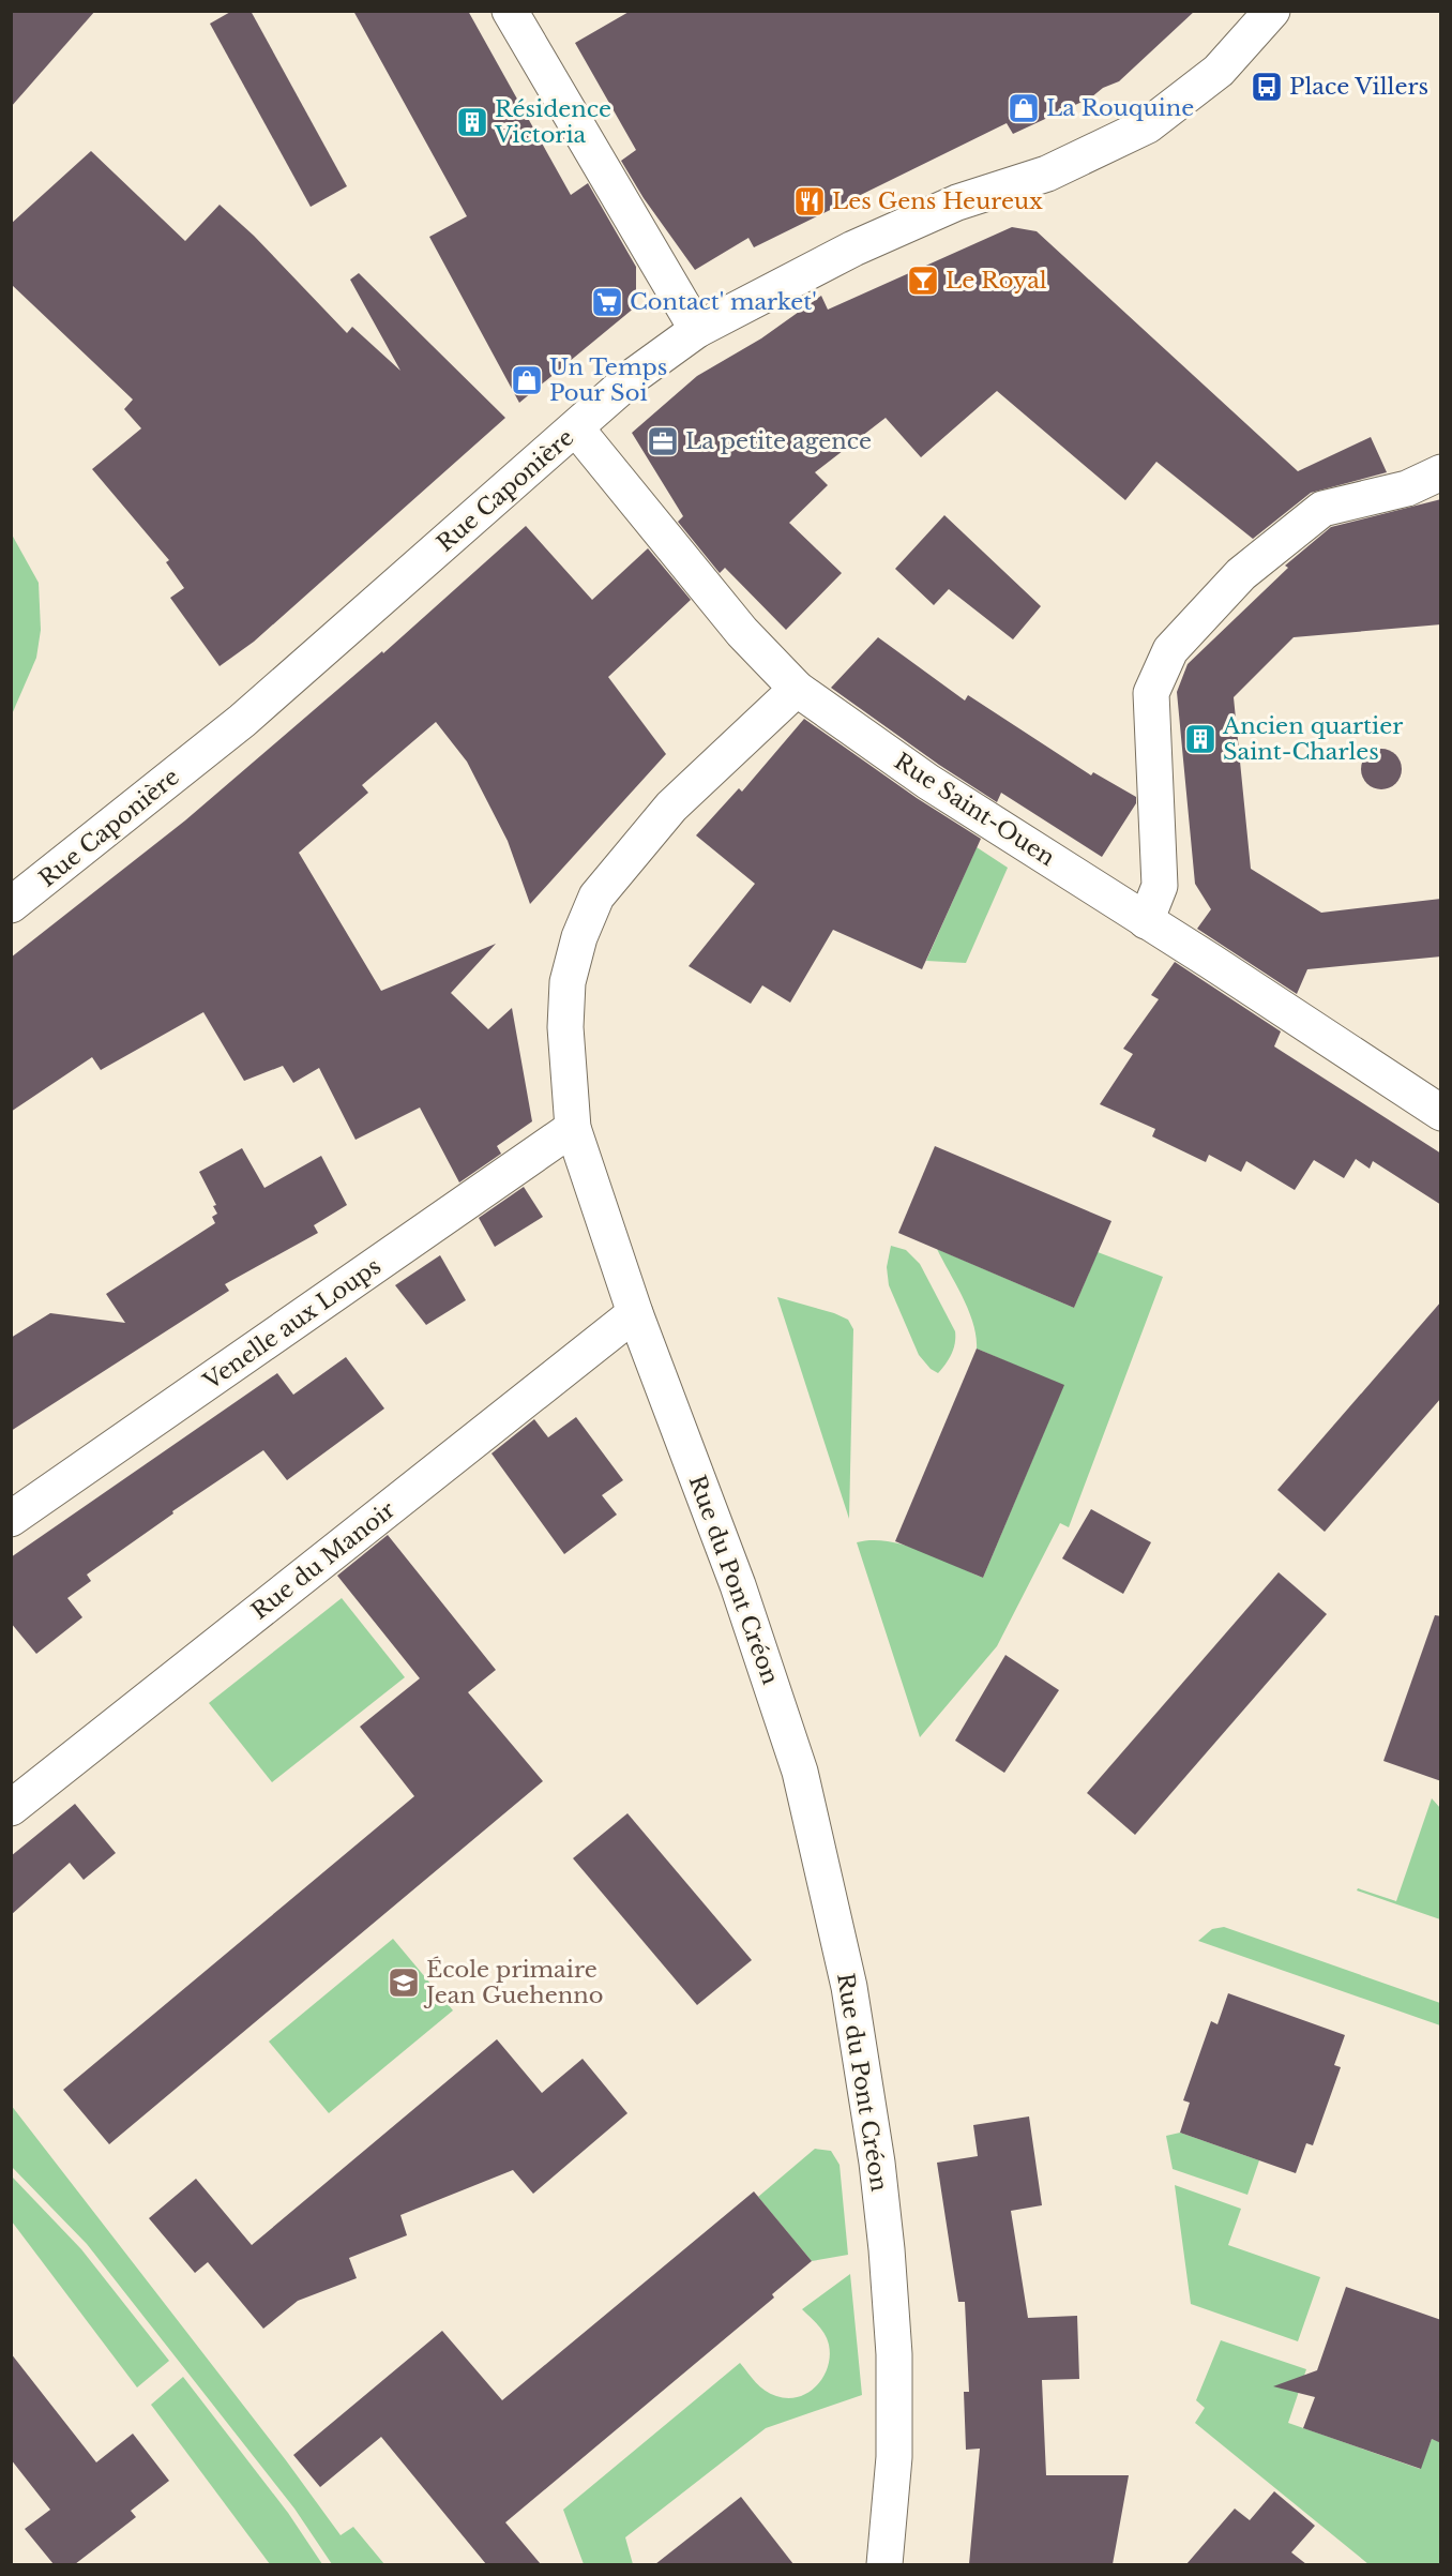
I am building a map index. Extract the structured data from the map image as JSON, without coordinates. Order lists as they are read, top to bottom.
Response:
{
  "streets": {
    "street": [
      "Rue Caponière",
      "Rue Saint-Ouen",
      "Venelle aux Loups",
      "Rue du Manoir",
      "Rue du Pont Créon"
    ]
  },
  "crossings": [
    ["Rue Caponière", "Rue Saint-Ouen"],
    ["Rue Saint-Ouen", "Rue du Pont Créon"],
    ["Venelle aux Loups", "Rue du Pont Créon"],
    ["Rue du Manoir", "Rue du Pont Créon"]
  ],
  "places": {
    "bus stop": ["Place Villers"],
    "shop": ["La Rouquine", "Un Temps Pour Soi"],
    "building": ["Résidence Victoria", "Ancien quartier Saint-Charles"],
    "restaurant": ["Les Gens Heureux"],
    "bar": ["Le Royal"],
    "supermarket": ["Contact' market'"],
    "office": ["La petite agence"],
    "school or university": ["École primaire Jean Guehenno"]
  }
}
